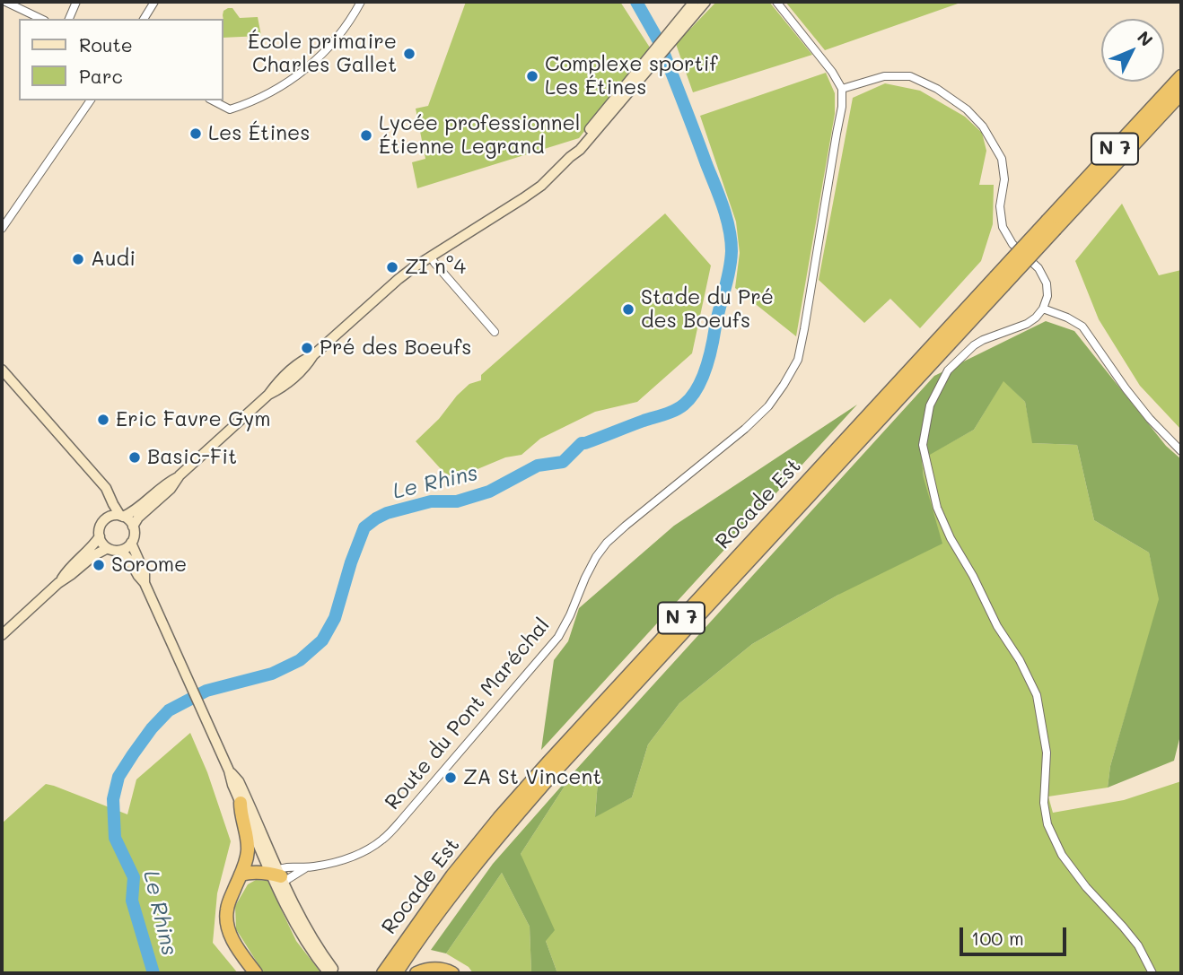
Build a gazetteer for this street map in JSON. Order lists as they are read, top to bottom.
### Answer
{
  "streets": {
    "highway": ["N 7", "Rocade Est"],
    "street": ["Route du Pont Maréchal"]
  },
  "water": ["Le Rhins"],
  "places": [
    "École primaire Charles Gallet",
    "Complexe sportif Les Étines",
    "Les Étines",
    "Lycée professionnel Étienne Legrand",
    "Audi",
    "ZI n°4",
    "Stade du Pré des Boeufs",
    "Pré des Boeufs",
    "Eric Favre Gym",
    "Basic-Fit",
    "Sorome",
    "ZA St Vincent"
  ],
  "legend": ["Route", "Parc"],
  "scale_bar": "100 m",
  "north": "top right"
}
